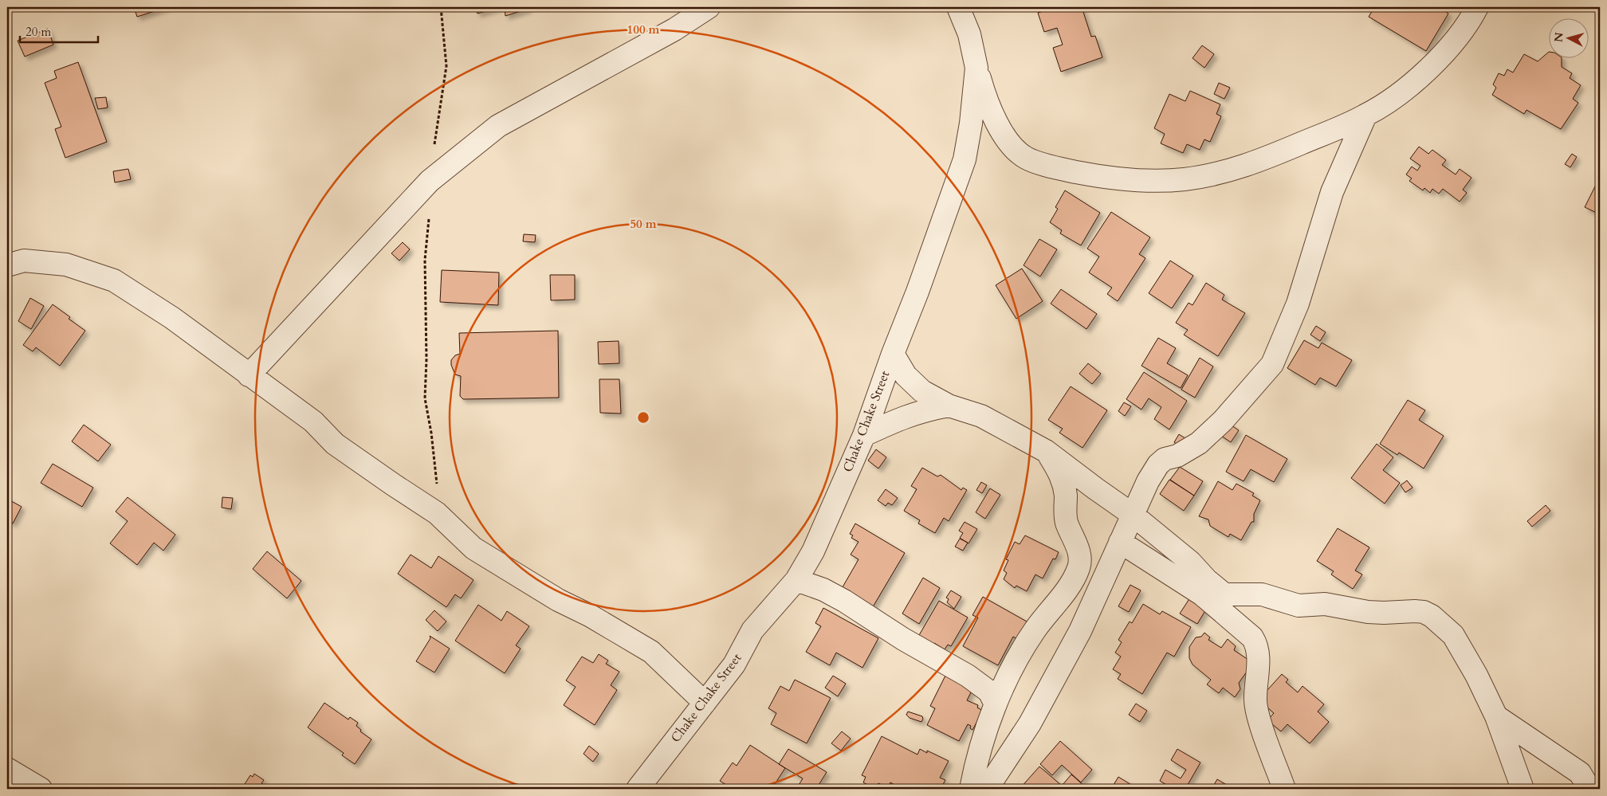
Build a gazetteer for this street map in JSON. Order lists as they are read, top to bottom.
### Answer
{
  "streets": {
    "street": ["Chake Chake Street"]
  },
  "scale_bar": "20 m",
  "north": "left",
  "rings": ["100 m", "50 m"]
}
